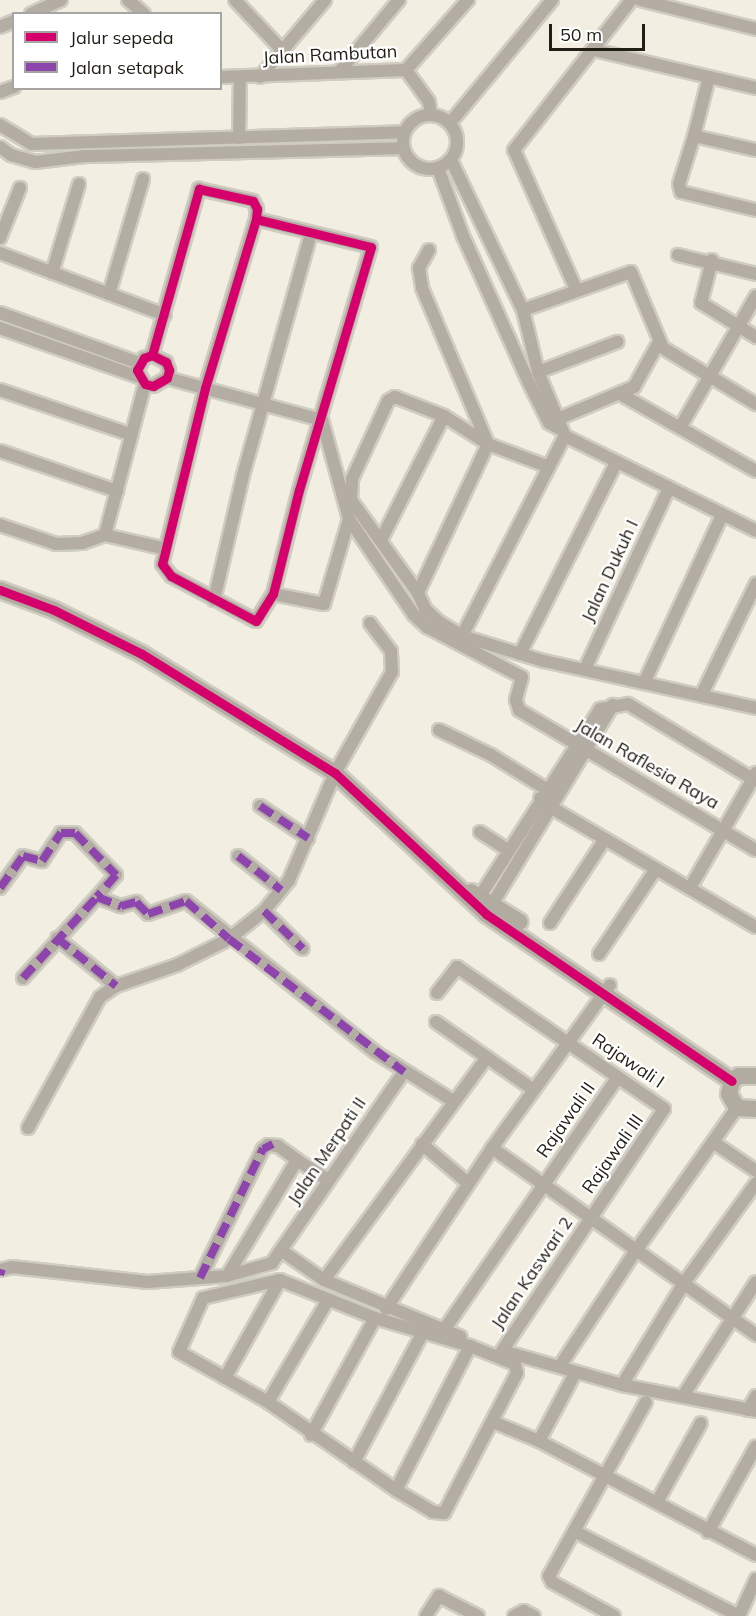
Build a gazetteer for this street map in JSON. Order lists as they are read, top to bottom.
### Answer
{
  "streets": {
    "street": [
      "Jalan Rambutan",
      "Jalan Dukuh I",
      "Jalan Raflesia Raya",
      "Rajawali I",
      "Rajawali II",
      "Jalan Merpati II",
      "Rajawali III",
      "Jalan Kaswari 2"
    ]
  },
  "crossings": [
    ["Rajawali I", "Rajawali II"],
    ["Rajawali I", "Rajawali III"],
    ["Rajawali III", "Jalan Kaswari 2"]
  ],
  "legend": ["Jalur sepeda", "Jalan setapak"],
  "scale_bar": "50 m"
}
